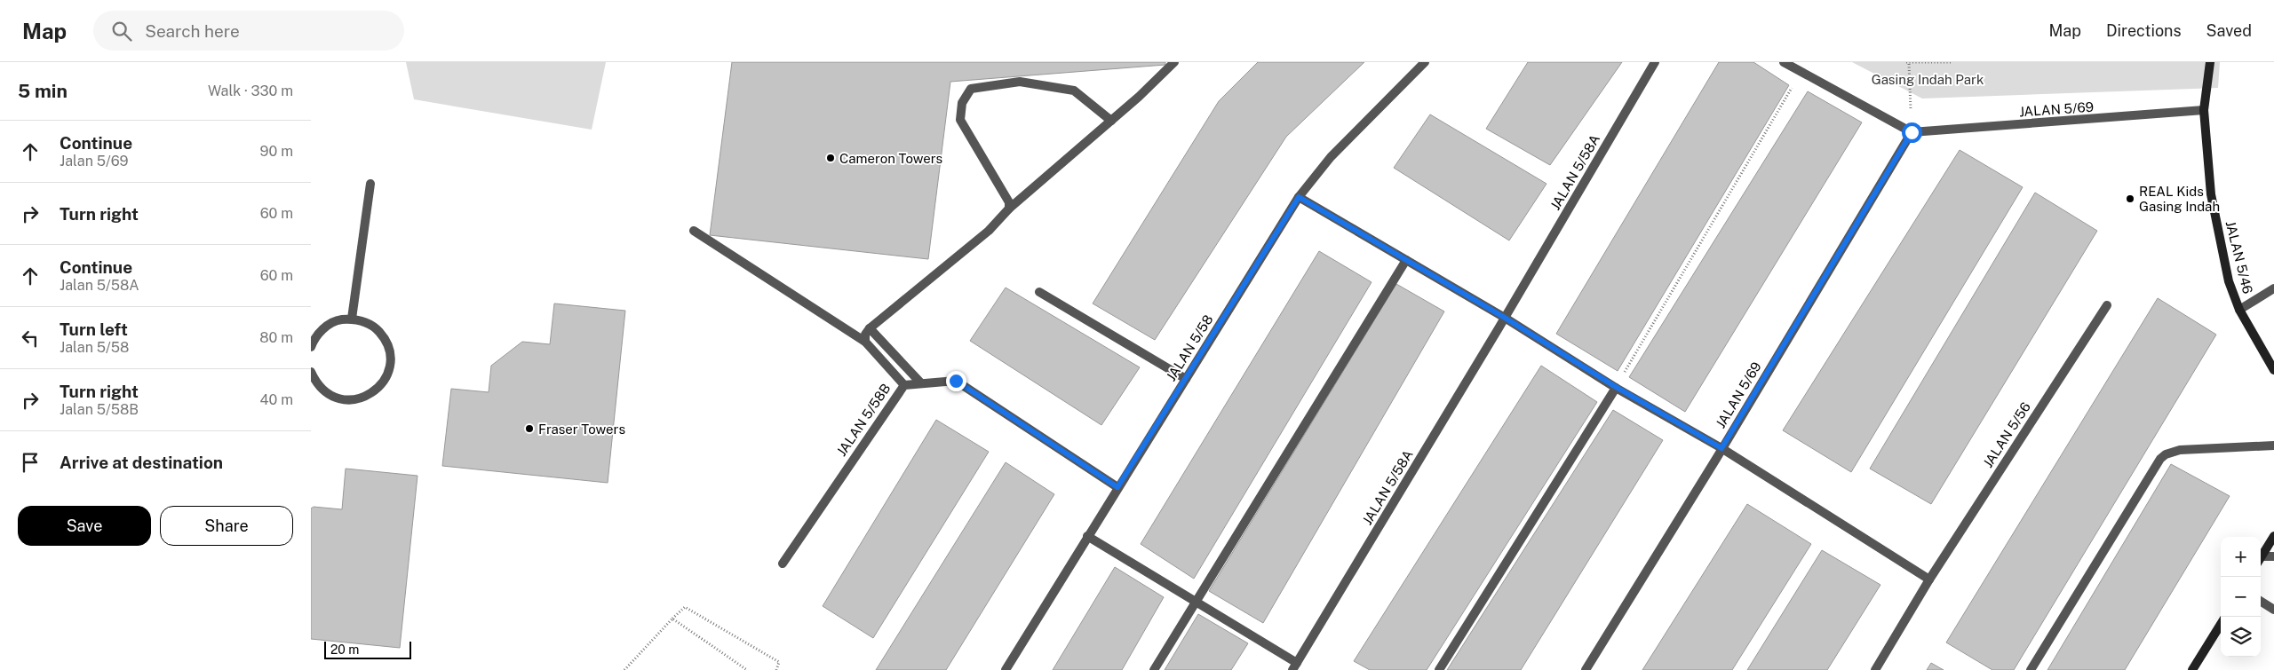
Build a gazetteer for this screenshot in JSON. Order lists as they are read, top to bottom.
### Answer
{
  "streets": {
    "street": [
      "JALAN 5/69",
      "JALAN 5/58A",
      "JALAN 5/46",
      "JALAN 5/58",
      "JALAN 5/58B",
      "JALAN 5/56"
    ]
  },
  "crossings": [
    ["JALAN 5/69", "JALAN 5/46"],
    ["JALAN 5/58", "JALAN 5/58B"]
  ],
  "parks": ["Gasing Indah Park"],
  "places": ["Cameron Towers", "REAL Kids Gasing Indah", "Fraser Towers"],
  "scale_bar": "20 m",
  "page": {
    "header": "Map",
    "search": "Search here",
    "nav": ["Map", "Directions", "Saved"],
    "heading": ["5 min", "Walk · 330 m"],
    "list": [
      ["Continue", "Jalan 5/69", "90 m"],
      ["Turn right", "60 m"],
      ["Continue", "Jalan 5/58A", "60 m"],
      ["Turn left", "Jalan 5/58", "80 m"],
      ["Turn right", "Jalan 5/58B", "40 m"],
      "Arrive at destination"
    ],
    "buttons": ["Save", "Share"],
    "map_buttons": ["+", "−"],
    "scale": "20 m"
  }
}
